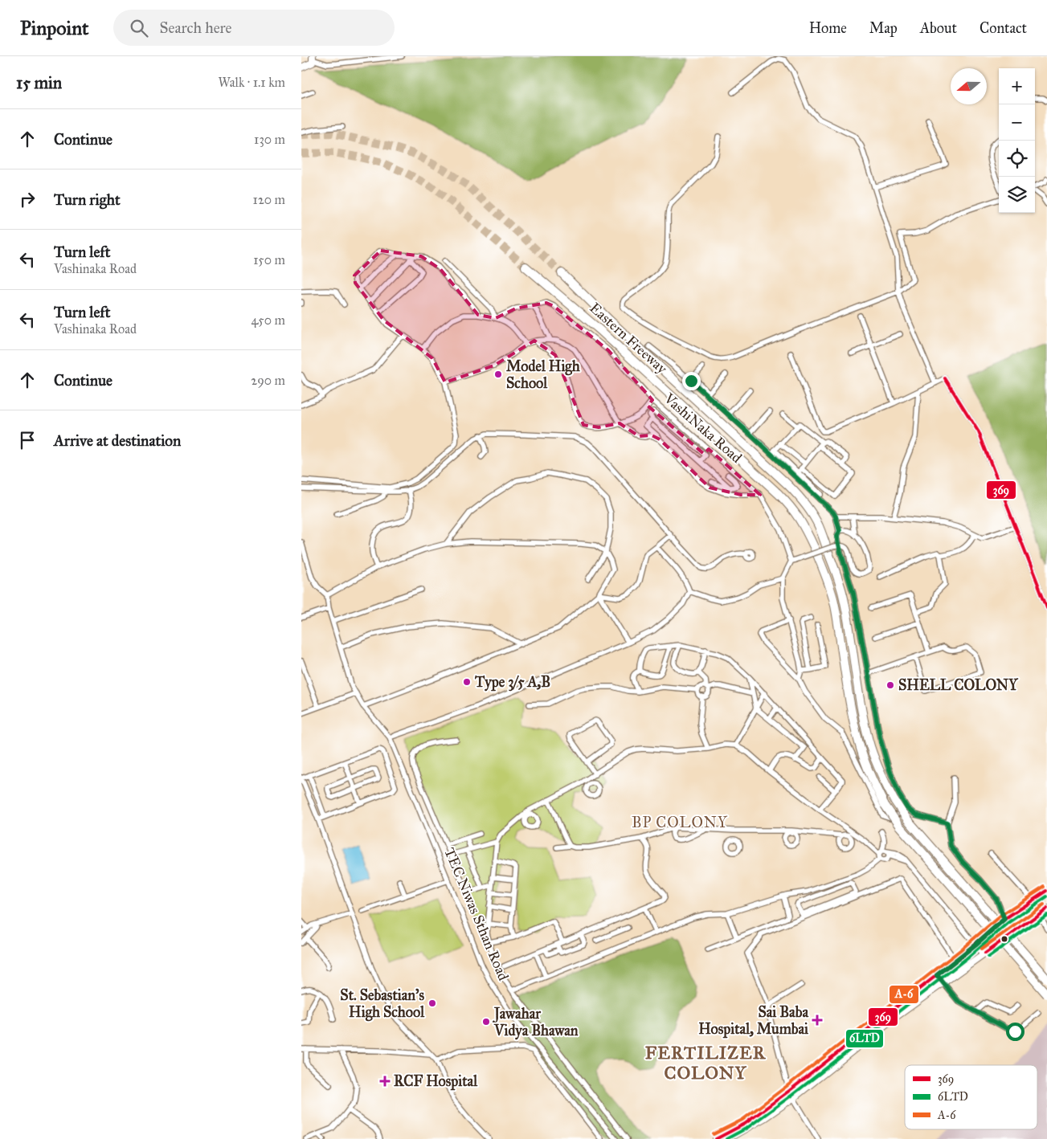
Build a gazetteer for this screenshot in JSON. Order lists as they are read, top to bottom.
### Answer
{
  "streets": {
    "highway": ["Eastern Freeway"],
    "street": ["VashiNaka Road", "TEC Niwas Sthan Road"]
  },
  "districts": ["BP COLONY", "FERTILIZER COLONY"],
  "places": {
    "other": [
      "Model High School",
      "Type 3/5 A,B",
      "SHELL COLONY",
      "St. Sebastian's High School",
      "Jawahar Vidya Bhawan"
    ],
    "health": ["Sai Baba Hospital, Mumbai", "RCF Hospital"]
  },
  "lines": ["transit line 369", "transit line A-6", "transit line 6LTD"],
  "legend": ["369", "6LTD", "A-6"],
  "north": "left",
  "page": {
    "header": "Pinpoint",
    "search": "Search here",
    "nav": [
      "Home",
      "Map",
      "About",
      "Contact"
    ],
    "heading": ["15 min", "Walk · 1.1 km"],
    "map_buttons": ["+", "−"],
    "list": [
      ["Continue", "130 m"],
      ["Turn right", "120 m"],
      ["Turn left", "Vashinaka Road", "150 m"],
      ["Turn left", "Vashinaka Road", "450 m"],
      ["Continue", "290 m"],
      "Arrive at destination"
    ]
  }
}
